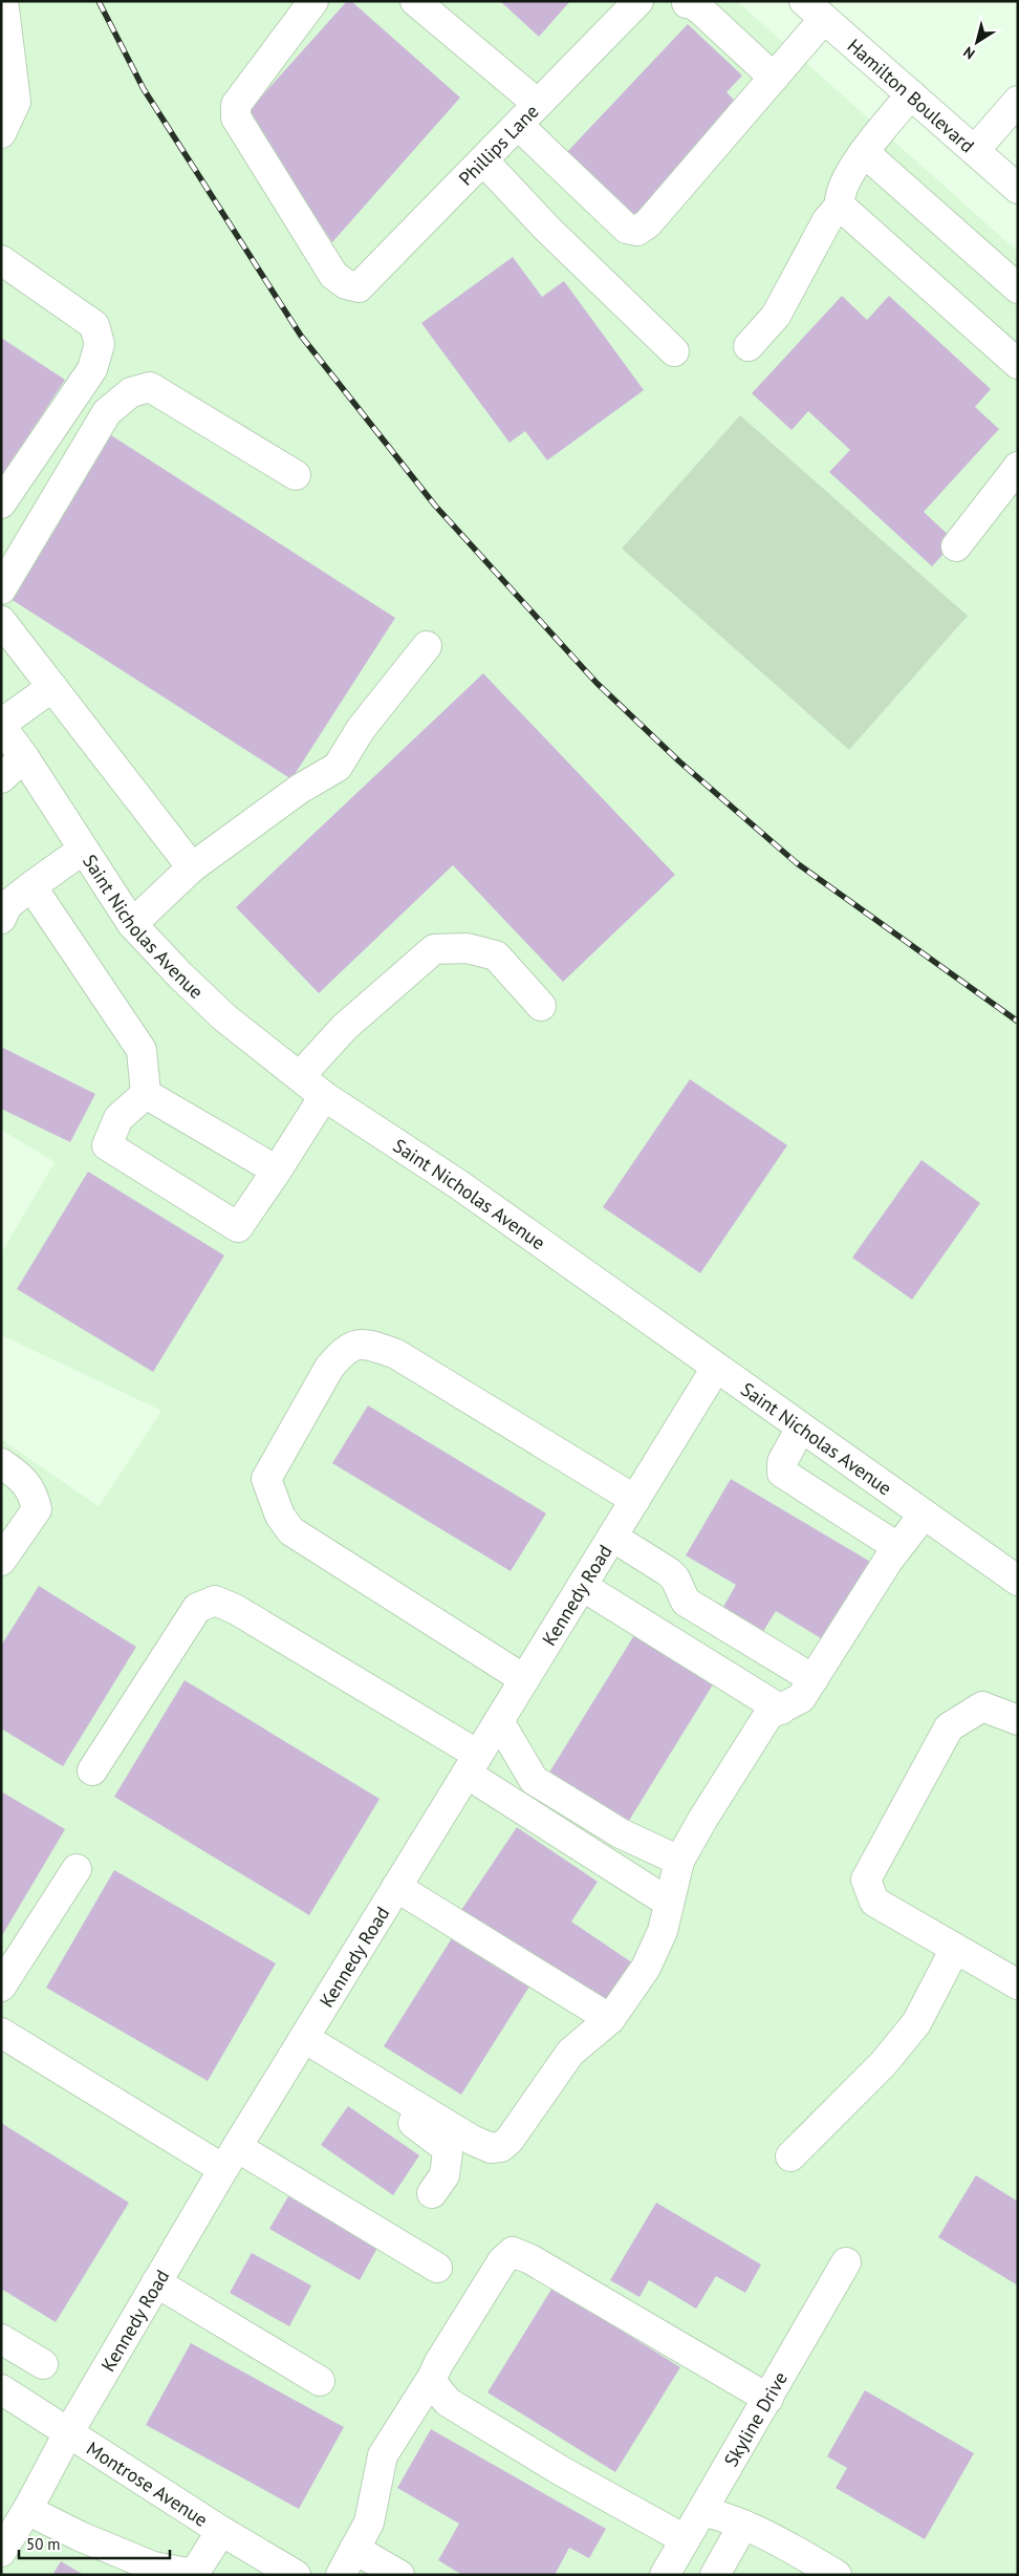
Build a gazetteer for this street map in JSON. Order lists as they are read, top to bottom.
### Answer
{
  "streets": {
    "street": [
      "Hamilton Boulevard",
      "Phillips Lane",
      "Saint Nicholas Avenue",
      "Kennedy Road",
      "Skyline Drive",
      "Montrose Avenue"
    ]
  },
  "crossings": [
    ["Saint Nicholas Avenue", "Kennedy Road"],
    ["Kennedy Road", "Montrose Avenue"]
  ],
  "scale_bar": "50 m",
  "north": "bottom left"
}
